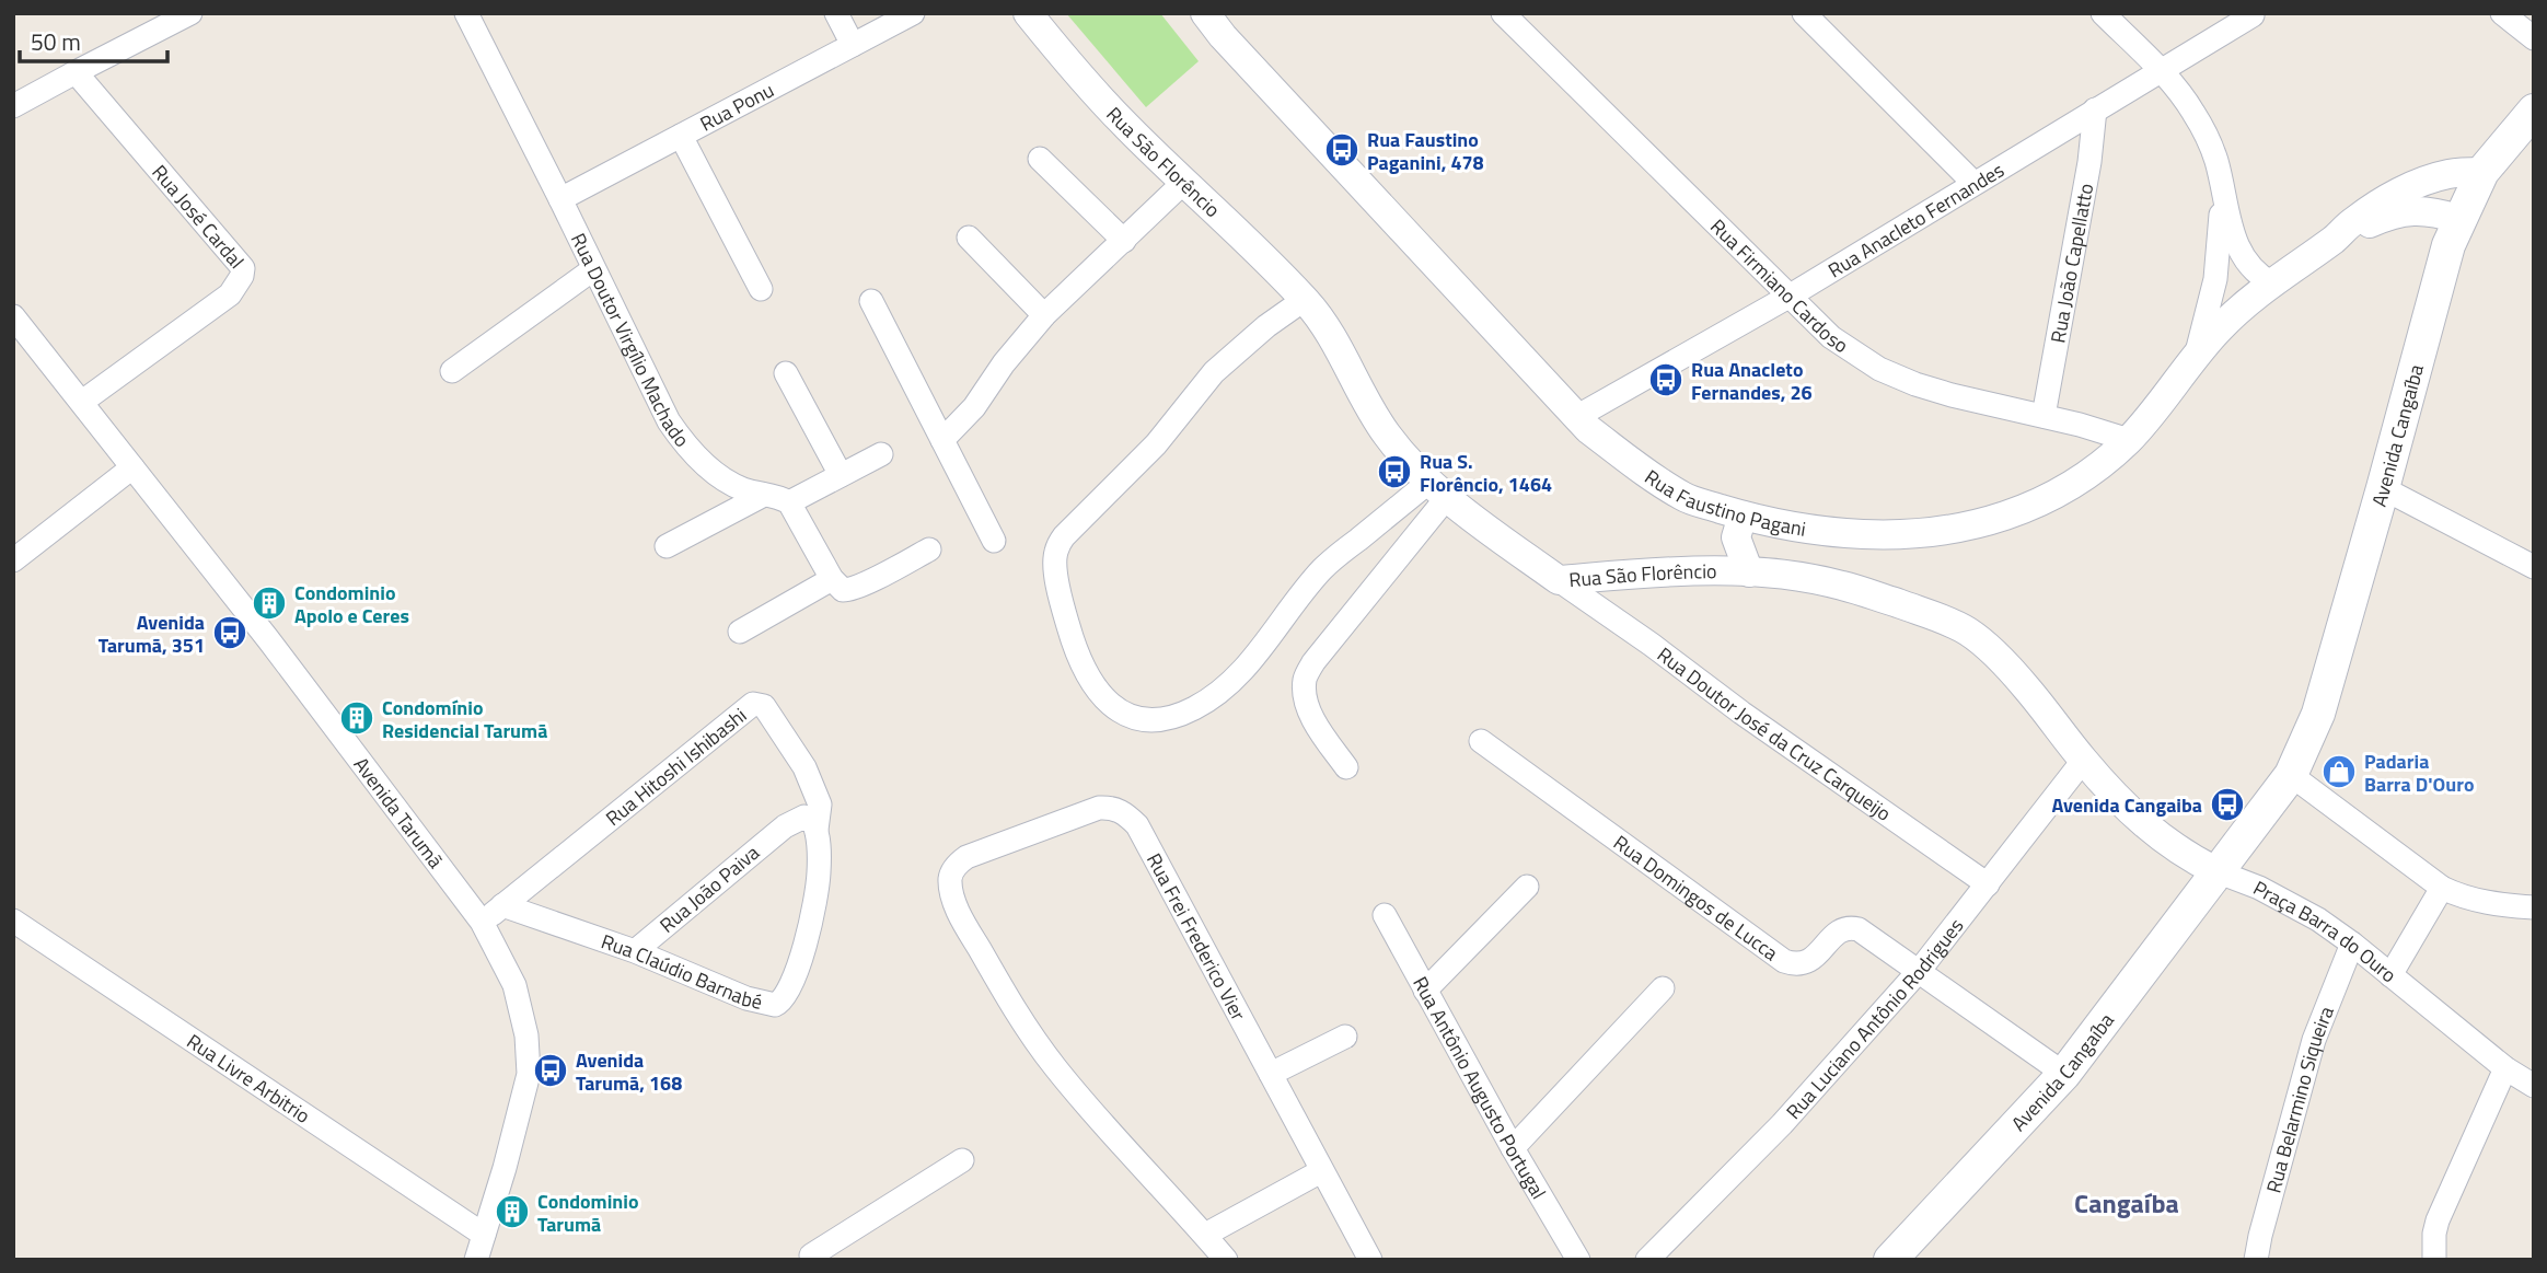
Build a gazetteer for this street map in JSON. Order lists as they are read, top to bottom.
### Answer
{
  "streets": {
    "main road": ["Avenida Cangaíba"],
    "street": [
      "Rua Ponu",
      "Rua São Florêncio",
      "Rua José Cardal",
      "Rua Anacleto Fernandes",
      "Rua João Capellatto",
      "Rua Firmiano Cardoso",
      "Rua Doutor Virgílio Machado",
      "Rua Faustino Pagani",
      "Rua Doutor José da Cruz Carqueijo",
      "Rua Hitoshi Ishibashi",
      "Avenida Tarumã",
      "Rua João Paiva",
      "Rua Domingos de Lucca",
      "Praça Barra do Ouro",
      "Rua Frei Frederico Vier",
      "Rua Claúdio Barnabé",
      "Rua Luciano Antônio Rodrigues",
      "Rua Livre Arbitrio",
      "Rua Antônio Augusto Portugal",
      "Rua Belarmino Siqueira"
    ]
  },
  "crossings": [
    ["Rua Ponu", "Rua Doutor Virgílio Machado"],
    ["Rua São Florêncio", "Avenida Cangaíba"],
    ["Rua São Florêncio", "Rua Doutor José da Cruz Carqueijo"],
    ["Rua São Florêncio", "Praça Barra do Ouro"],
    ["Rua São Florêncio", "Rua Luciano Antônio Rodrigues"],
    ["Rua José Cardal", "Avenida Tarumã"],
    ["Rua Anacleto Fernandes", "Rua João Capellatto"],
    ["Rua Anacleto Fernandes", "Rua Firmiano Cardoso"],
    ["Rua Anacleto Fernandes", "Rua Faustino Pagani"],
    ["Rua João Capellatto", "Rua Firmiano Cardoso"],
    ["Rua Firmiano Cardoso", "Rua Faustino Pagani"],
    ["Avenida Cangaíba", "Rua Faustino Pagani"],
    ["Avenida Cangaíba", "Rua Domingos de Lucca"],
    ["Avenida Cangaíba", "Praça Barra do Ouro"],
    ["Rua Doutor José da Cruz Carqueijo", "Rua Luciano Antônio Rodrigues"],
    ["Rua Hitoshi Ishibashi", "Avenida Tarumã"],
    ["Rua Hitoshi Ishibashi", "Rua João Paiva"],
    ["Rua Hitoshi Ishibashi", "Rua Claúdio Barnabé"],
    ["Avenida Tarumã", "Rua Livre Arbitrio"],
    ["Rua João Paiva", "Rua Claúdio Barnabé"],
    ["Rua Domingos de Lucca", "Rua Luciano Antônio Rodrigues"],
    ["Praça Barra do Ouro", "Rua Belarmino Siqueira"]
  ],
  "districts": ["Cangaíba"],
  "places": {
    "bus stop": [
      "Rua Faustino Paganini, 478",
      "Rua Anacleto Fernandes, 26",
      "Rua S. Florêncio, 1464",
      "Avenida Tarumã, 351",
      "Avenida Cangaiba",
      "Avenida Tarumã, 168"
    ],
    "building": ["Condominio Apolo e Ceres", "Condomínio Residencial Tarumã", "Condominio Tarumã"],
    "shop": ["Padaria Barra D'Ouro"]
  },
  "scale_bar": "50 m"
}
